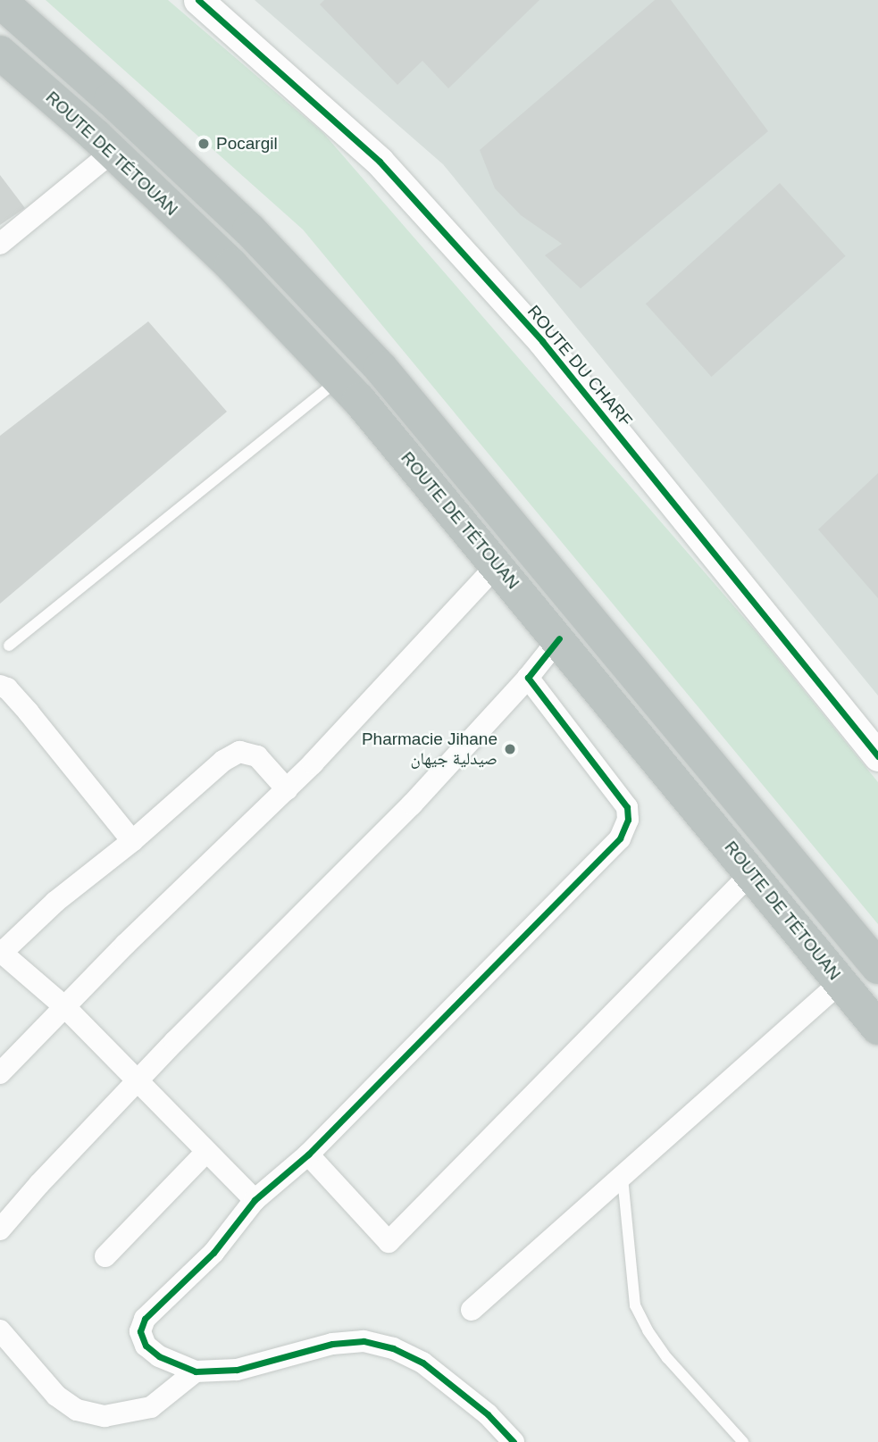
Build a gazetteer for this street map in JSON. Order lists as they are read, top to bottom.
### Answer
{
  "streets": {
    "highway": ["ROUTE DE TÉTOUAN"],
    "street": ["ROUTE DU CHARF"]
  },
  "places": ["Pocargil", "Pharmacie Jihane صيدلية جيهان"]
}
